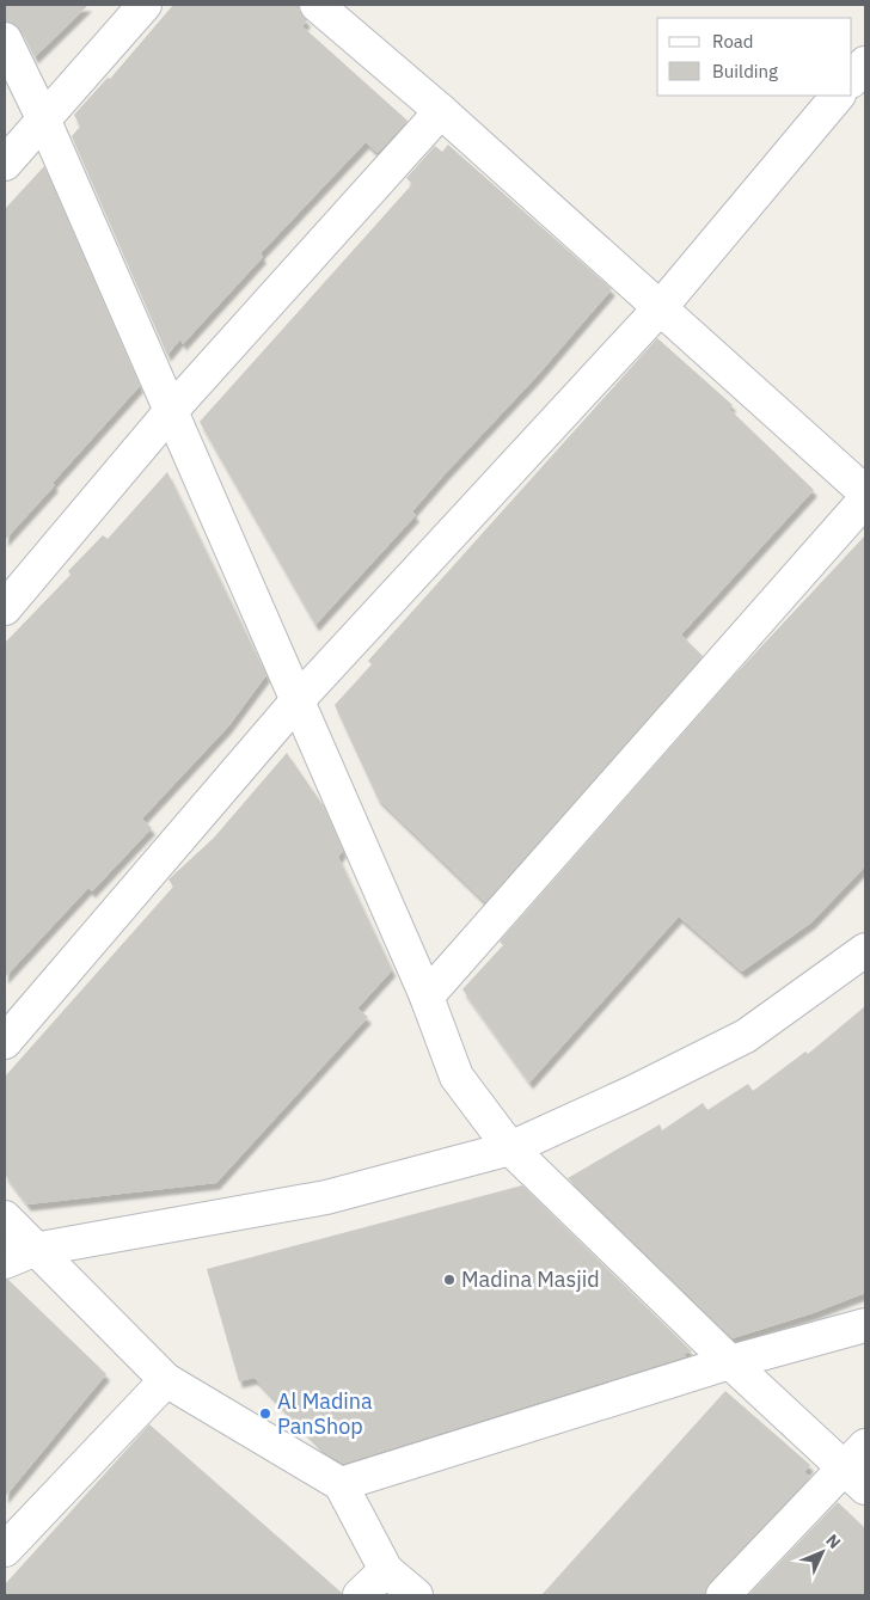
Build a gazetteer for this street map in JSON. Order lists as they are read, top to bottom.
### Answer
{
  "places": ["Madina Masjid", "Al Madina PanShop"],
  "legend": ["Road", "Building"],
  "north": "top right"
}
